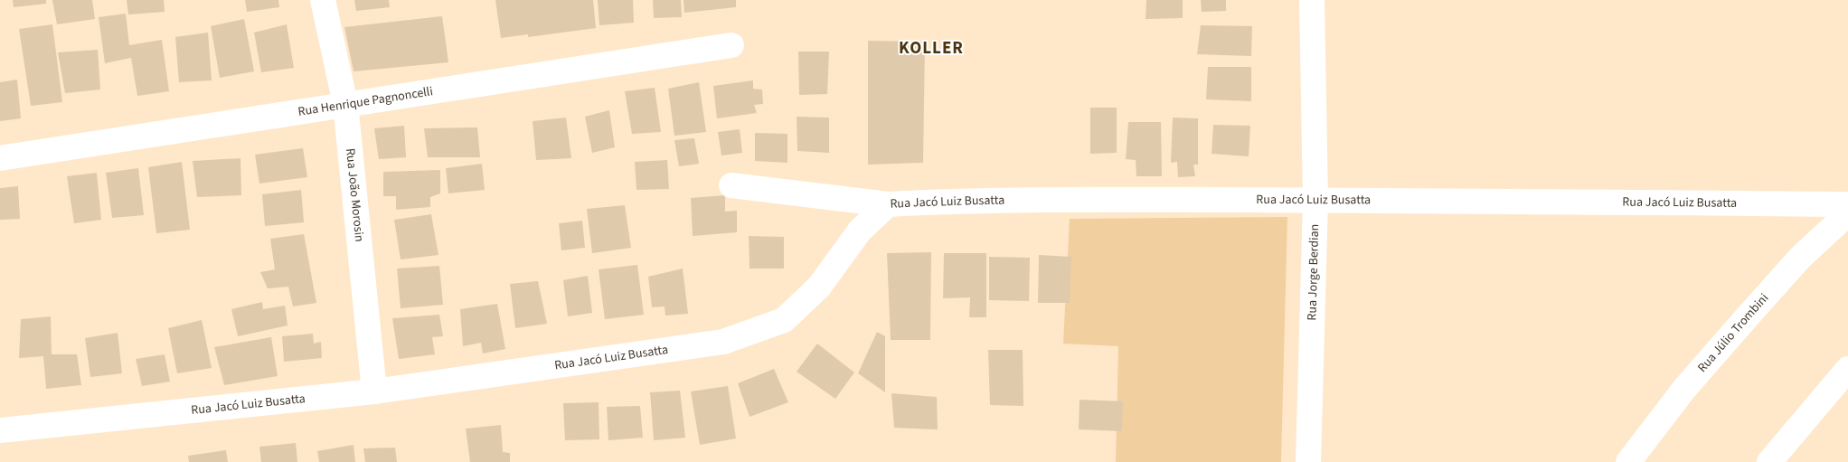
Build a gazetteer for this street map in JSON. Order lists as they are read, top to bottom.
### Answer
{
  "streets": {
    "street": [
      "Rua Henrique Pagnoncelli",
      "Rua João Morosin",
      "Rua Jacó Luiz Busatta",
      "Rua Jorge Berdian",
      "Rua Júlio Trombini"
    ]
  },
  "crossings": [
    ["Rua Henrique Pagnoncelli", "Rua João Morosin"],
    ["Rua João Morosin", "Rua Jacó Luiz Busatta"],
    ["Rua Jacó Luiz Busatta", "Rua Jorge Berdian"]
  ],
  "districts": ["KOLLER"]
}
